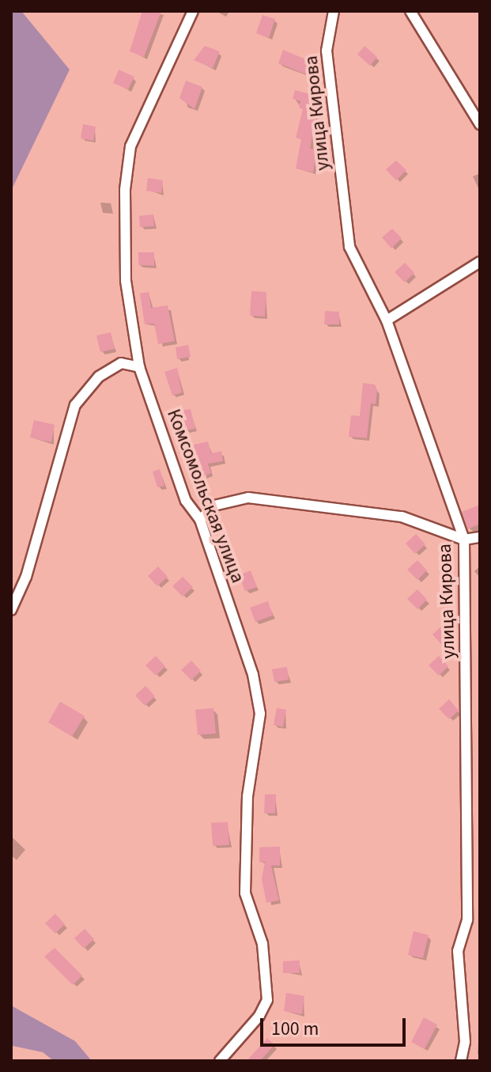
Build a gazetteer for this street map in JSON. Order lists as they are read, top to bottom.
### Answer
{
  "streets": {
    "street": ["улица Кирова", "Комсомольская улица"]
  },
  "scale_bar": "100 m"
}
